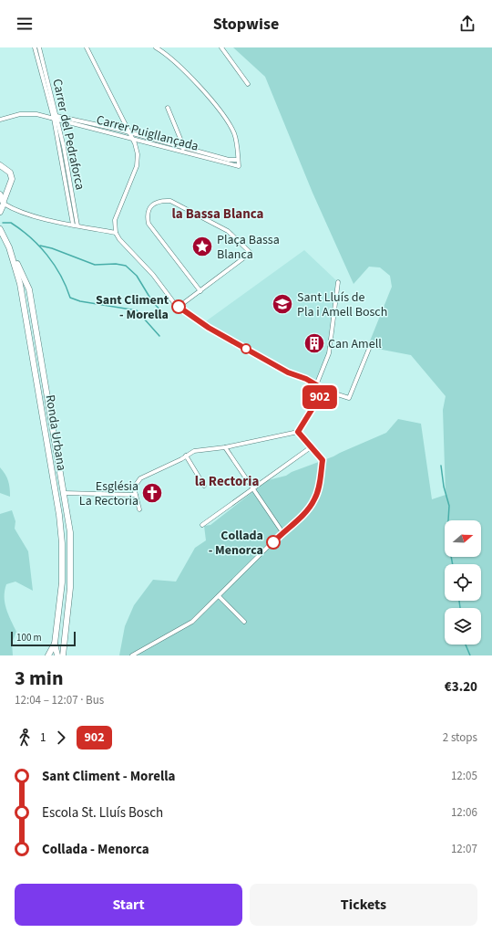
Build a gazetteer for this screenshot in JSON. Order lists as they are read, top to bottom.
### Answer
{
  "streets": {
    "street": ["Carrer Puigllançada", "Carrer del Pedraforca", "Ronda Urbana"]
  },
  "crossings": [
    ["Carrer Puigllançada", "Carrer del Pedraforca"]
  ],
  "districts": ["la Bassa Blanca", "la Rectoria"],
  "places": {
    "place": ["Plaça Bassa Blanca"],
    "school or university": ["Sant Lluís de Pla i Amell Bosch"],
    "other": ["Sant Climent - Morella", "Collada - Menorca"],
    "building": ["Can Amell"],
    "church": ["Església La Rectoria"]
  },
  "lines": ["bus line 902"],
  "scale_bar": "100 m",
  "north": "right",
  "page": {
    "header": "Stopwise",
    "on_map": "902",
    "scale": "100 m",
    "heading": ["3 min", "12:04 – 12:07 · Bus", "€3.20"],
    "legs": ["1", "902", "2 stops"],
    "list": [
      {
        "name": "Sant Climent - Morella",
        "value": "12:05"
      },
      {
        "name": "Escola St. Lluís Bosch",
        "value": "12:06"
      },
      {
        "name": "Collada - Menorca",
        "value": "12:07"
      }
    ],
    "buttons": ["Start", "Tickets"]
  }
}
